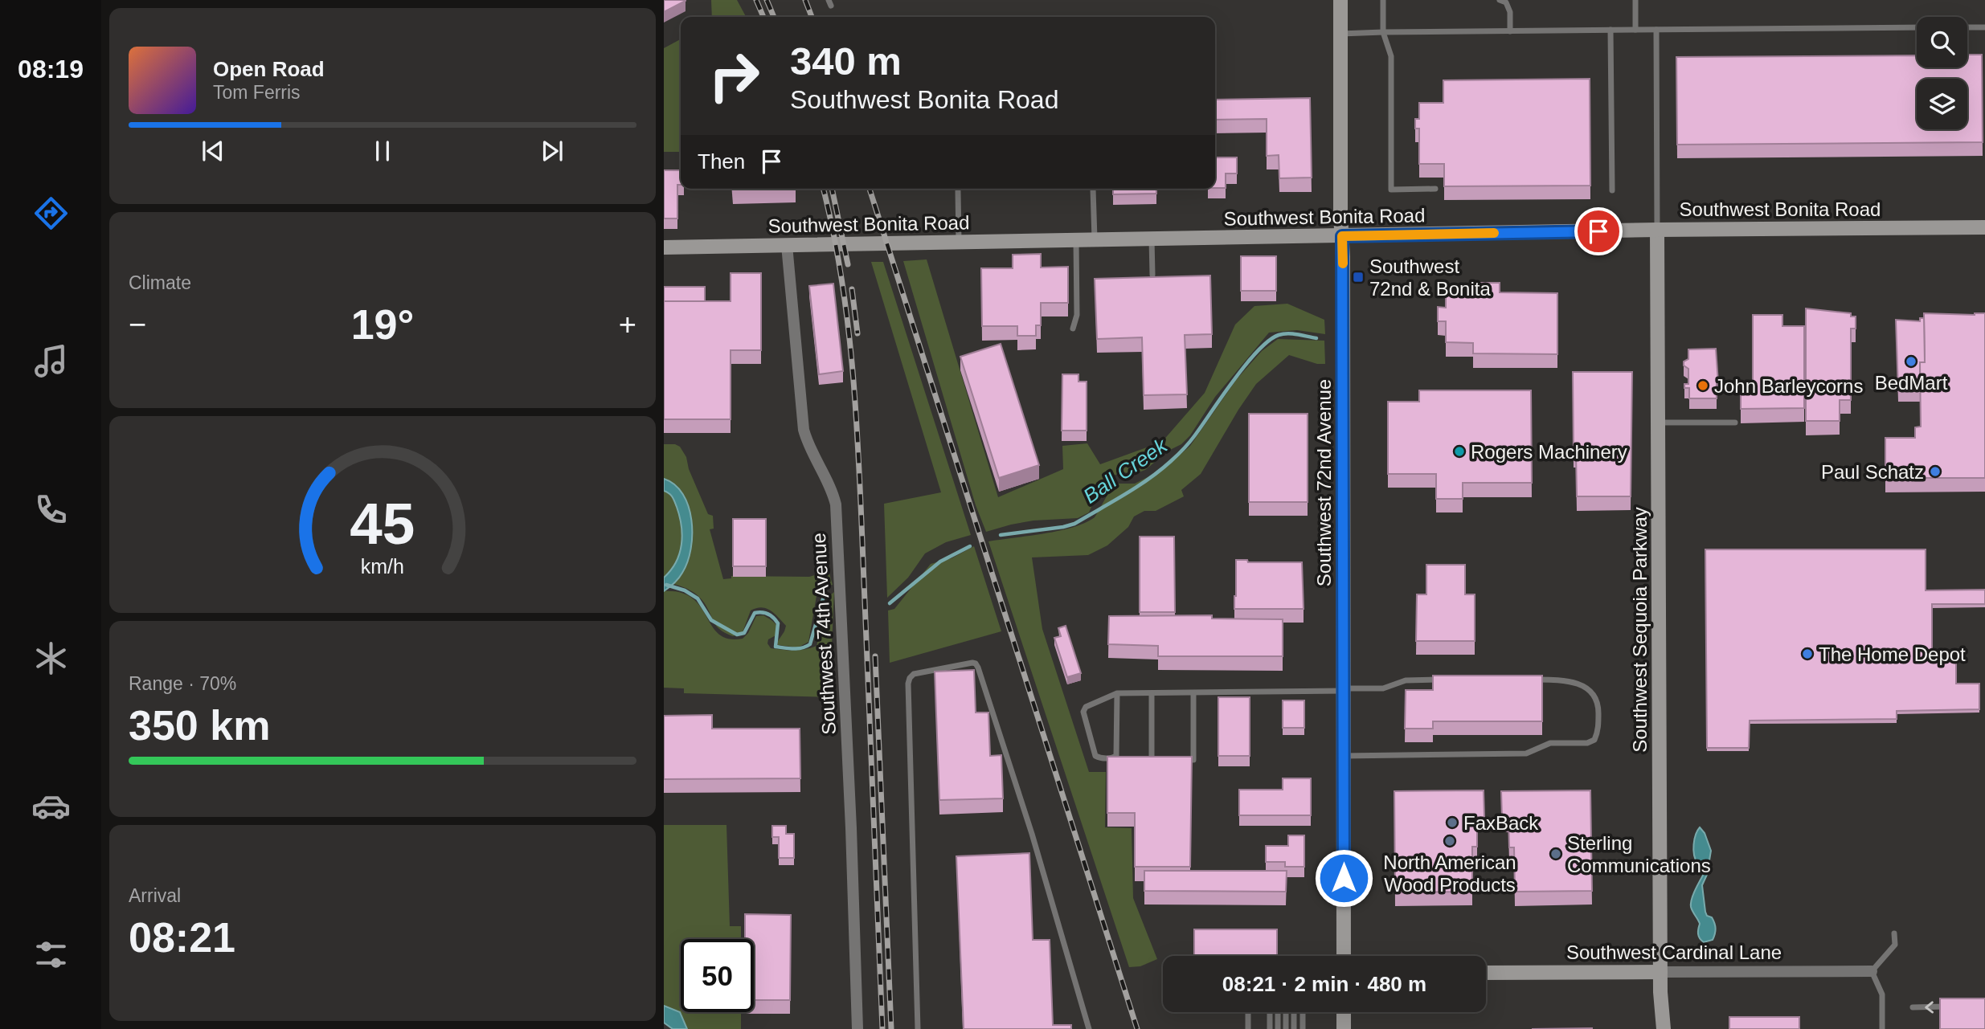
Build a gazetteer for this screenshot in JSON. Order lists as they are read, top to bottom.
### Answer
{
  "streets": {
    "main road": [
      "Southwest Bonita Road",
      "Southwest 72nd Avenue",
      "Southwest Sequoia Parkway",
      "Southwest Cardinal Lane"
    ],
    "street": ["Southwest 74th Avenue"]
  },
  "crossings": [
    ["Southwest Bonita Road", "Southwest 72nd Avenue"],
    ["Southwest Bonita Road", "Southwest Sequoia Parkway"],
    ["Southwest Bonita Road", "Southwest 74th Avenue"],
    ["Southwest Sequoia Parkway", "Southwest Cardinal Lane"]
  ],
  "water": ["Ball Creek"],
  "places": {
    "transit": ["Southwest 72nd & Bonita"],
    "other": [
      "BedMart",
      "John Barleycorns",
      "Rogers Machinery",
      "Paul Schatz",
      "The Home Depot",
      "FaxBack",
      "North American Wood Products",
      "Sterling Communications"
    ]
  },
  "page": {
    "tabs": "08:19",
    "turn": ["340 m", "Southwest Bonita Road"],
    "song": ["Open Road", "Tom Ferris"],
    "then": "Then",
    "tile": [
      "Climate",
      ["Range · 70%", "350 km"],
      ["Arrival", "08:21"]
    ],
    "heat": ["−", "19°", "+"],
    "limit": "50",
    "trip": "08:21 · 2 min · 480 m",
    "gauge": ["45", "km/h"]
  }
}
